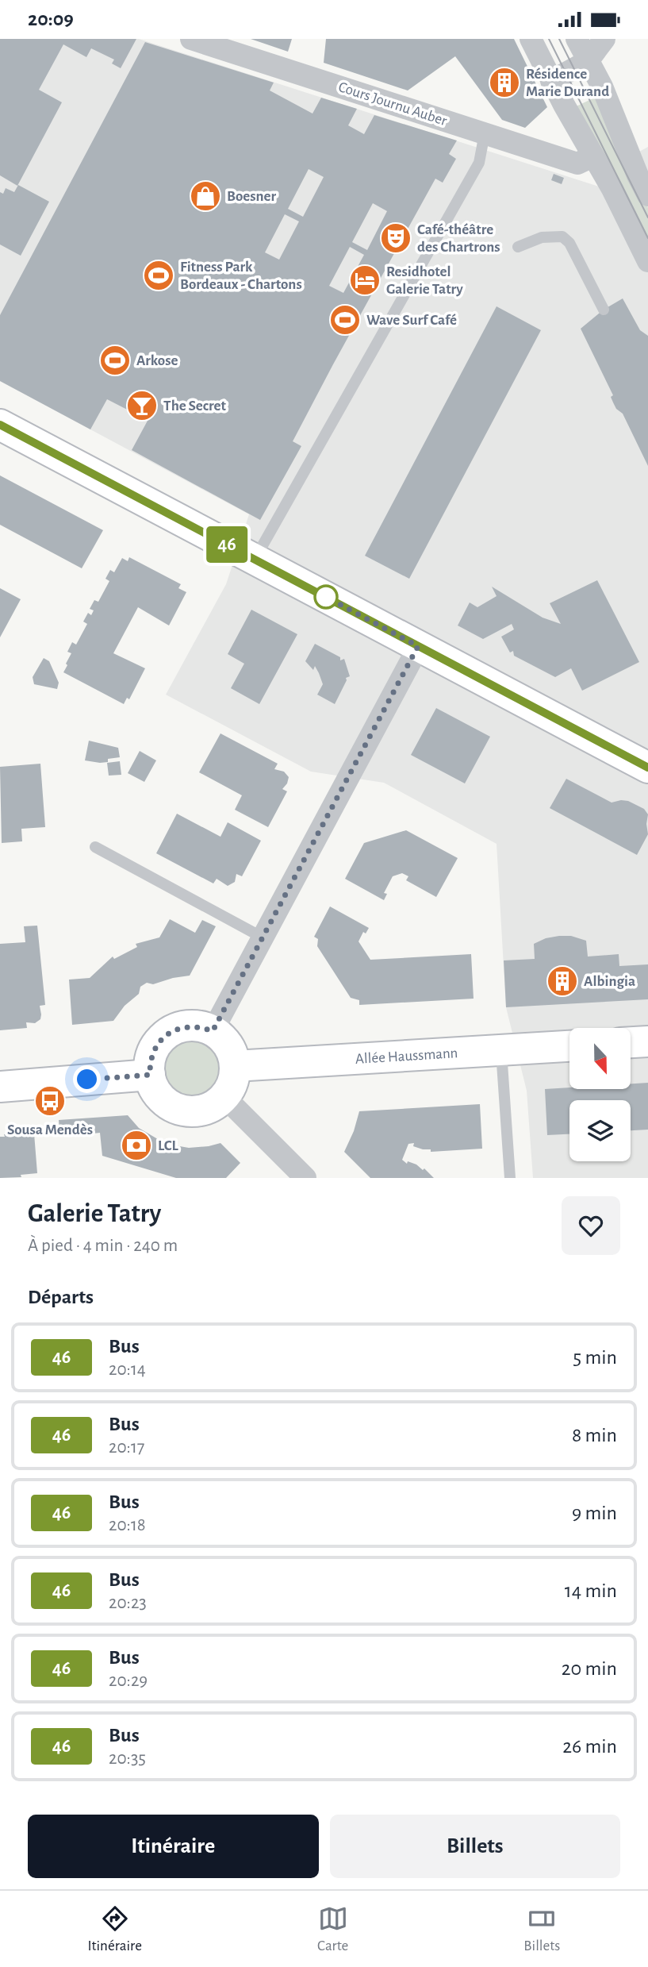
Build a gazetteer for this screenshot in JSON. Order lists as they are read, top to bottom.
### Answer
{
  "streets": {
    "street": ["Cours Journu Auber", "Allée Haussmann"]
  },
  "places": {
    "building": ["Résidence Marie Durand", "Albingia"],
    "shop": ["Boesner"],
    "theatre": ["Café-théâtre des Chartrons"],
    "sports": ["Fitness Park Bordeaux - Chartons", "Wave Surf Café", "Arkose"],
    "hotel": ["Residhotel Galerie Tatry"],
    "bar": ["The Secret"],
    "bus stop": ["Sousa Mendès"],
    "bank": ["LCL"]
  },
  "lines": ["bus line 46"],
  "north": "bottom",
  "page": {
    "status": "20:09",
    "on_map": "46",
    "heading": [
      ["Galerie Tatry", "À pied · 4 min · 240 m"],
      "Départs"
    ],
    "list": [
      {
        "mark": "46",
        "name": "Bus",
        "note": "20:14",
        "value": "5 min"
      },
      {
        "mark": "46",
        "name": "Bus",
        "note": "20:17",
        "value": "8 min"
      },
      {
        "mark": "46",
        "name": "Bus",
        "note": "20:18",
        "value": "9 min"
      },
      {
        "mark": "46",
        "name": "Bus",
        "note": "20:23",
        "value": "14 min"
      },
      {
        "mark": "46",
        "name": "Bus",
        "note": "20:29",
        "value": "20 min"
      },
      {
        "mark": "46",
        "name": "Bus",
        "note": "20:35",
        "value": "26 min"
      }
    ],
    "buttons": ["Itinéraire", "Billets"],
    "tabs": ["Itinéraire", "Carte", "Billets"]
  }
}
